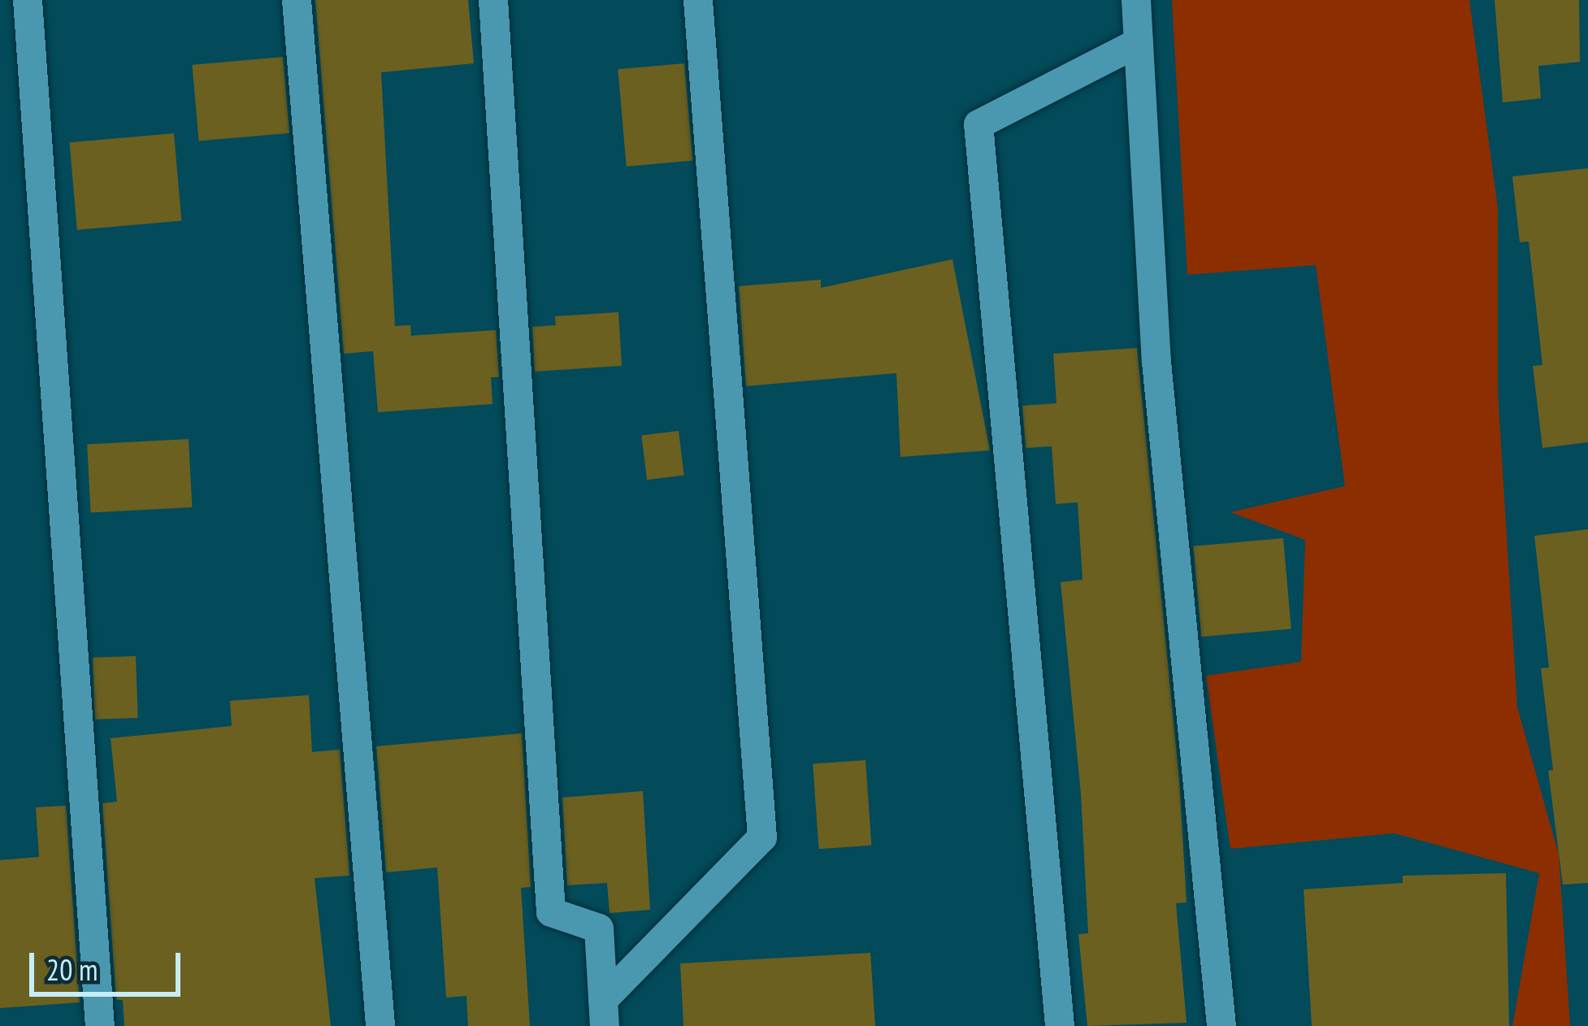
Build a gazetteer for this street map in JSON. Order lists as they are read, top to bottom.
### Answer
{
  "scale_bar": "20 m"
}
